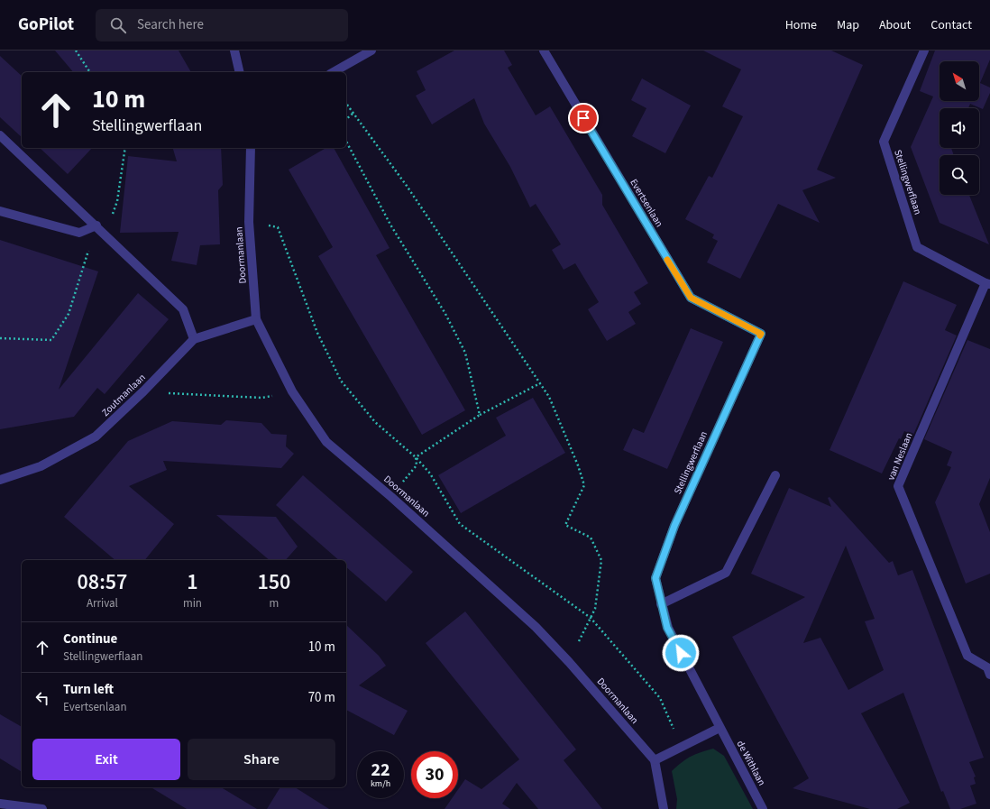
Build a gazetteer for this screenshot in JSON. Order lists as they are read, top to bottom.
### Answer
{
  "streets": {
    "street": [
      "Stellingwerflaan",
      "Evertsenlaan",
      "Doormanlaan",
      "Zoutmanlaan",
      "van Neslaan",
      "de Withlaan"
    ]
  },
  "crossings": [
    ["Stellingwerflaan", "Evertsenlaan"],
    ["Stellingwerflaan", "van Neslaan"],
    ["Stellingwerflaan", "de Withlaan"],
    ["Doormanlaan", "Zoutmanlaan"]
  ],
  "north": "top left",
  "page": {
    "header": "GoPilot",
    "search": "Search here",
    "nav": [
      "Home",
      "Map",
      "About",
      "Contact"
    ],
    "turn": ["10 m", "Stellingwerflaan"],
    "eta": [
      "08:57",
      "Arrival",
      "1",
      "min",
      "150",
      "m"
    ],
    "list": [
      {
        "name": "Continue",
        "note": "Stellingwerflaan",
        "value": "10 m"
      },
      {
        "name": "Turn left",
        "note": "Evertsenlaan",
        "value": "70 m"
      }
    ],
    "buttons": ["Exit", "Share"],
    "speed": "22 km/h",
    "limit": "30"
  }
}
